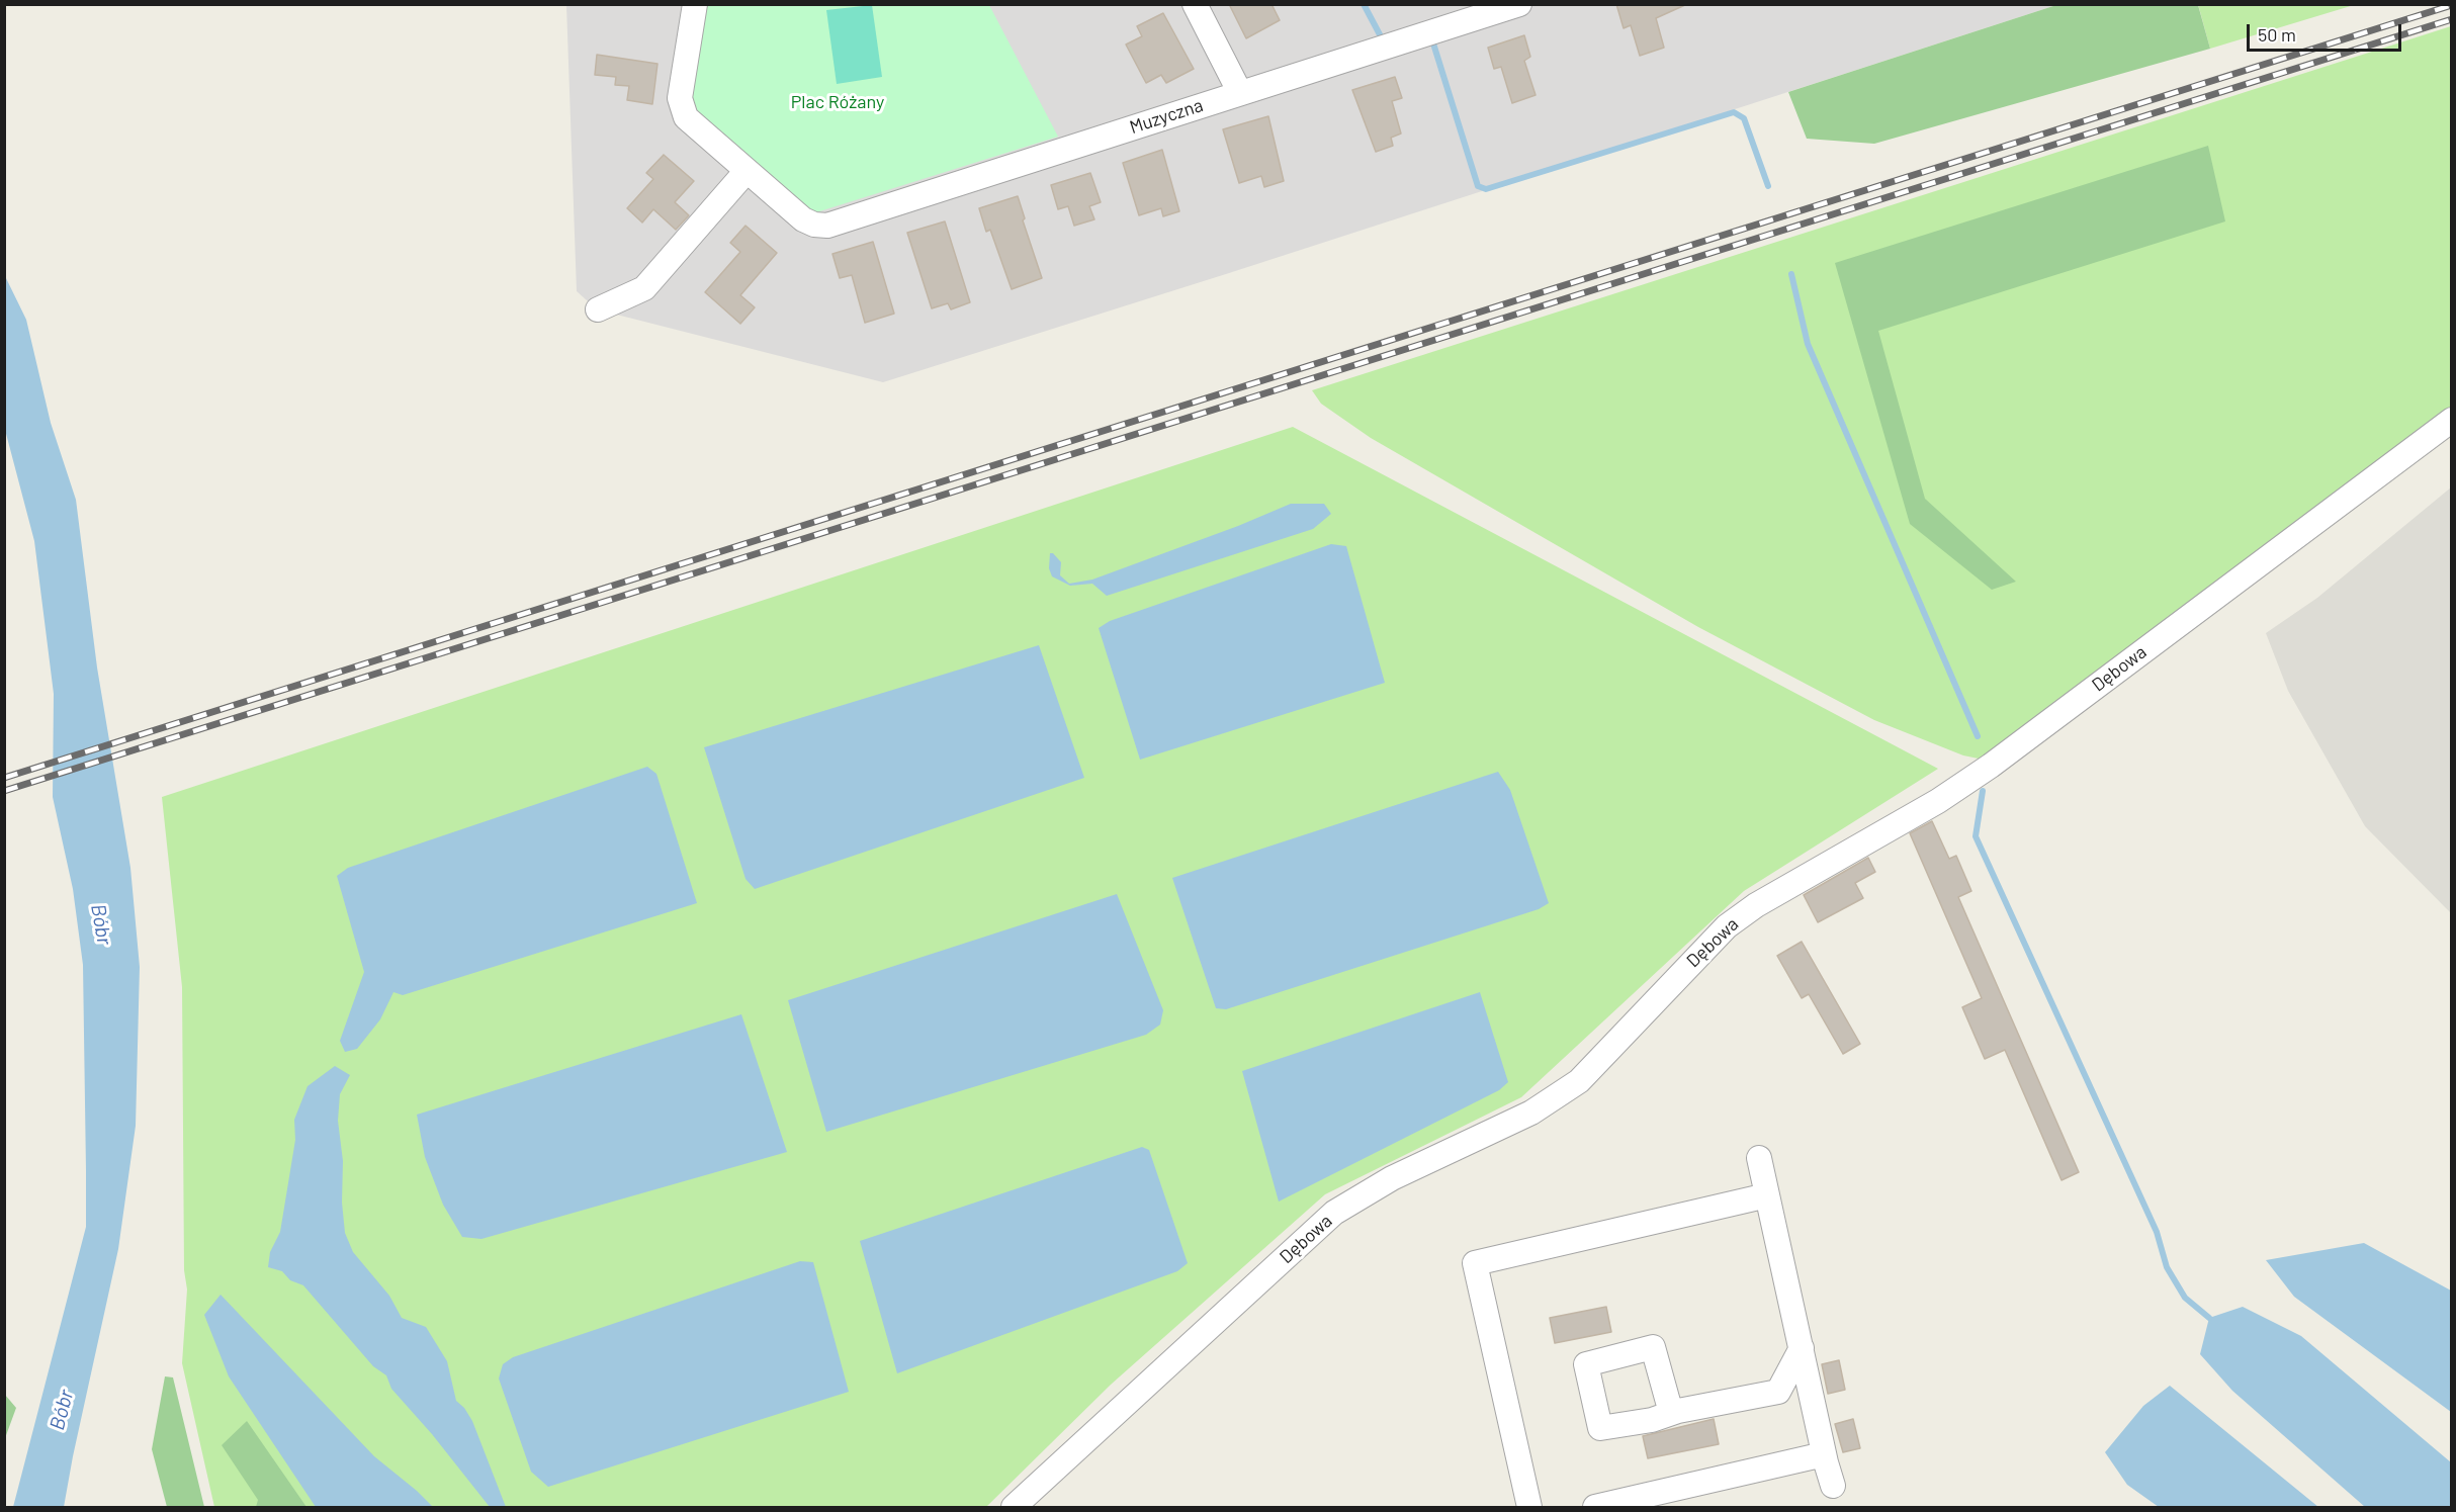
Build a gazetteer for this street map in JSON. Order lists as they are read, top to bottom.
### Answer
{
  "streets": {
    "street": ["Muzyczna", "Dębowa"]
  },
  "water": ["Bóbr"],
  "parks": ["Plac Różany"],
  "scale_bar": "50 m"
}
